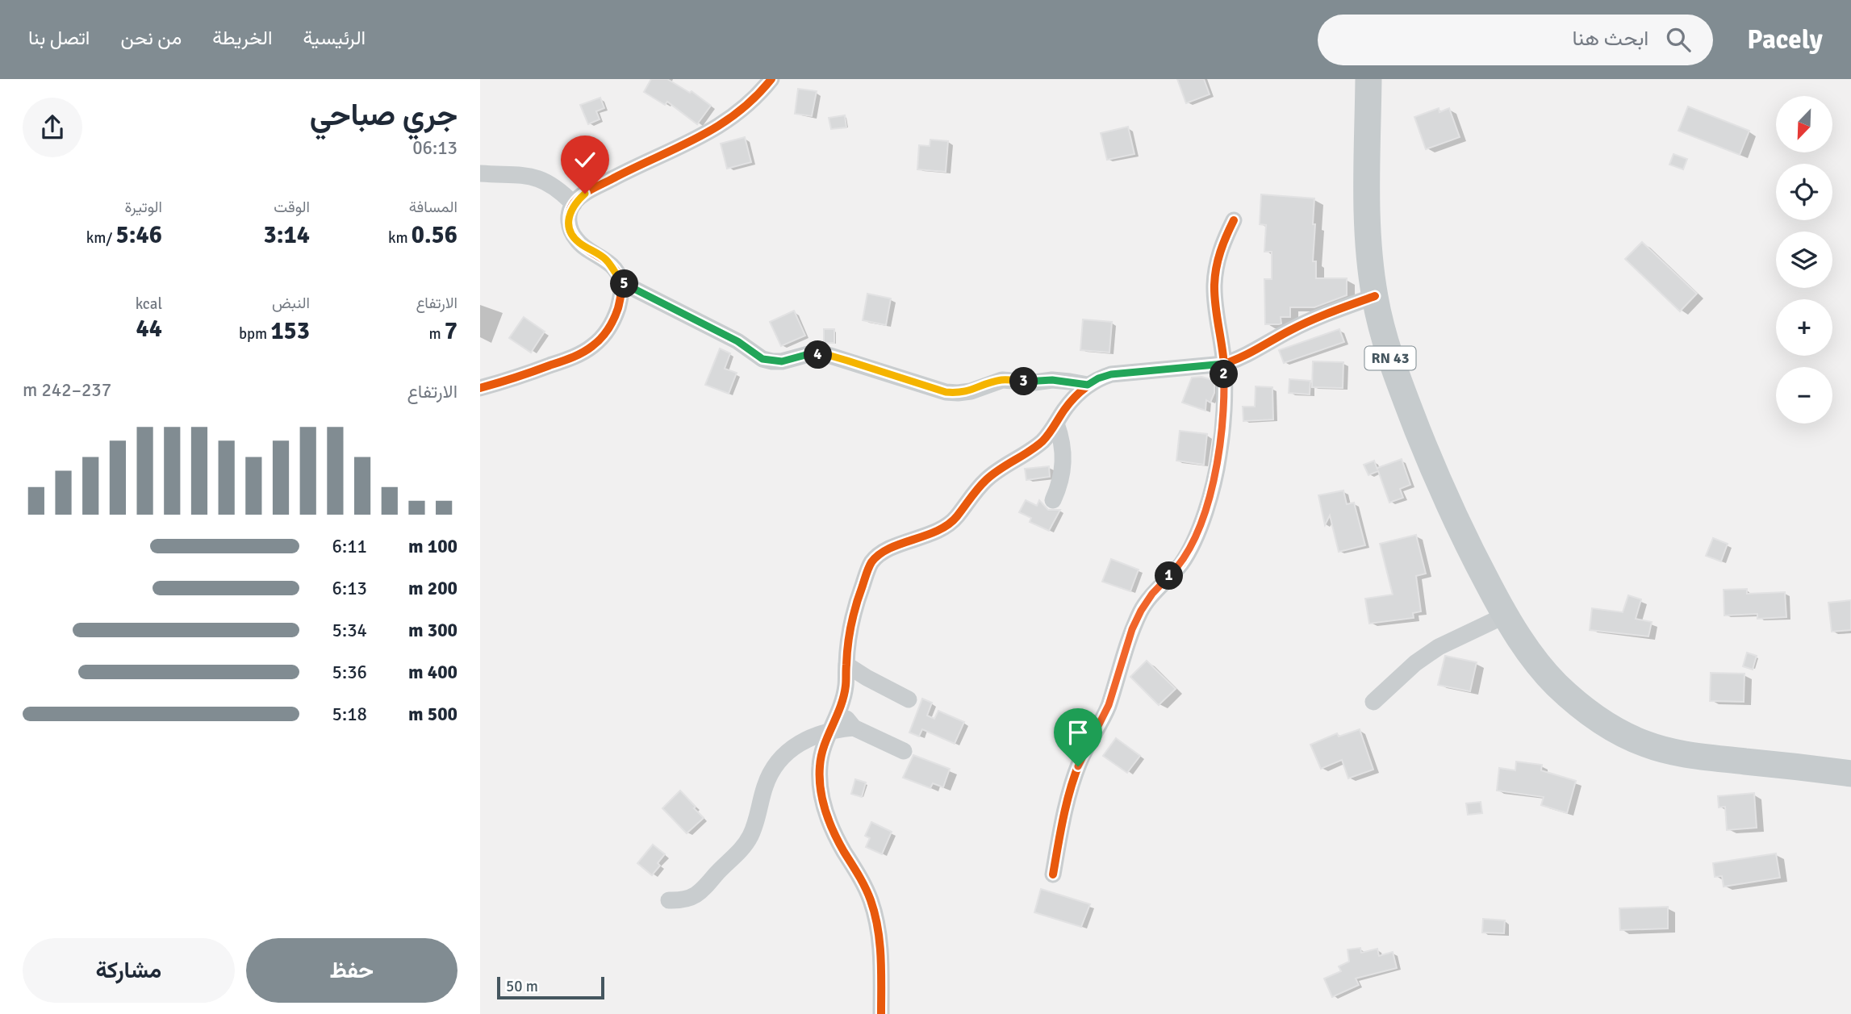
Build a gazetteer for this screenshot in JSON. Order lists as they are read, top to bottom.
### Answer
{
  "streets": {
    "main road": ["RN 43"]
  },
  "scale_bar": "50 m",
  "north": "bottom left",
  "page": {
    "header": "Pacely",
    "search": "ابحث هنا",
    "nav": [
      "الرئيسية",
      "الخريطة",
      "من نحن",
      "اتصل بنا"
    ],
    "heading": ["جري صباحي", "06:13"],
    "map_buttons": ["+", "−"],
    "stats": [
      ["المسافة", "0.56 km"],
      ["الوقت", "3:14"],
      ["الوتيرة", "5:46 /km"],
      ["الارتفاع", "7 m"],
      ["النبض", "153 bpm"],
      ["kcal", "44"]
    ],
    "pins": [
      "5",
      "4",
      "2",
      "3",
      "1"
    ],
    "chart": ["الارتفاع", "237–242 m"],
    "list": [
      {
        "name": "100 m",
        "note": "6:11"
      },
      {
        "name": "200 m",
        "note": "6:13"
      },
      {
        "name": "300 m",
        "note": "5:34"
      },
      {
        "name": "400 m",
        "note": "5:36"
      },
      {
        "name": "500 m",
        "note": "5:18"
      }
    ],
    "buttons": ["حفظ", "مشاركة"],
    "scale": "50 m"
  }
}
